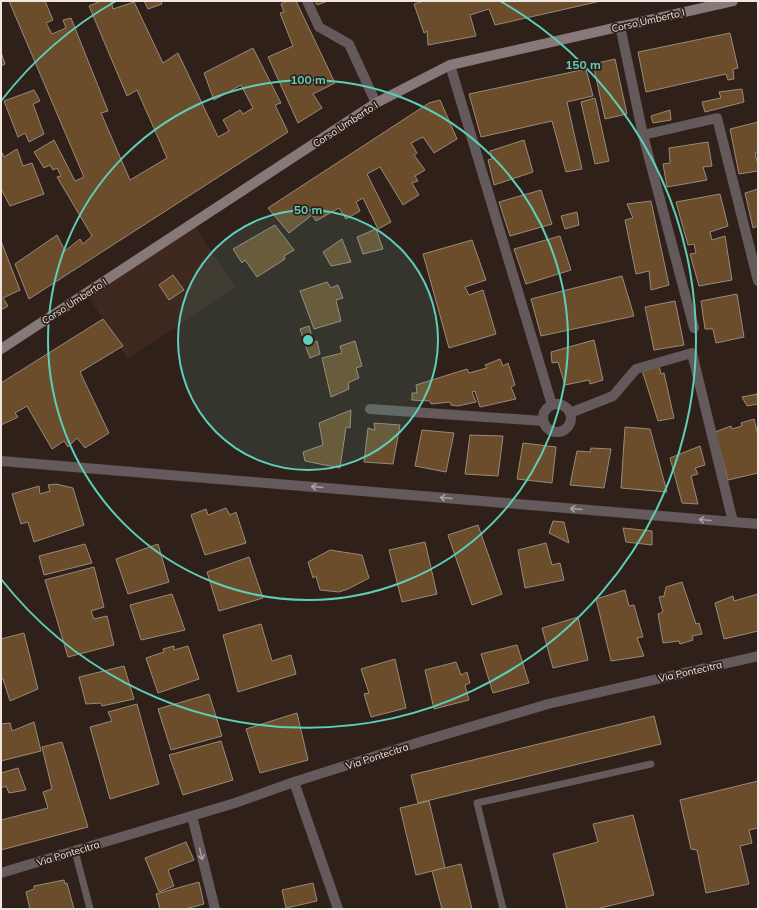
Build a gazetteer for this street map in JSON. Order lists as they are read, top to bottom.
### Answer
{
  "streets": {
    "street": ["Corso Umberto I", "Via Pontecitra"]
  },
  "rings": ["150 m", "100 m", "50 m"]
}
